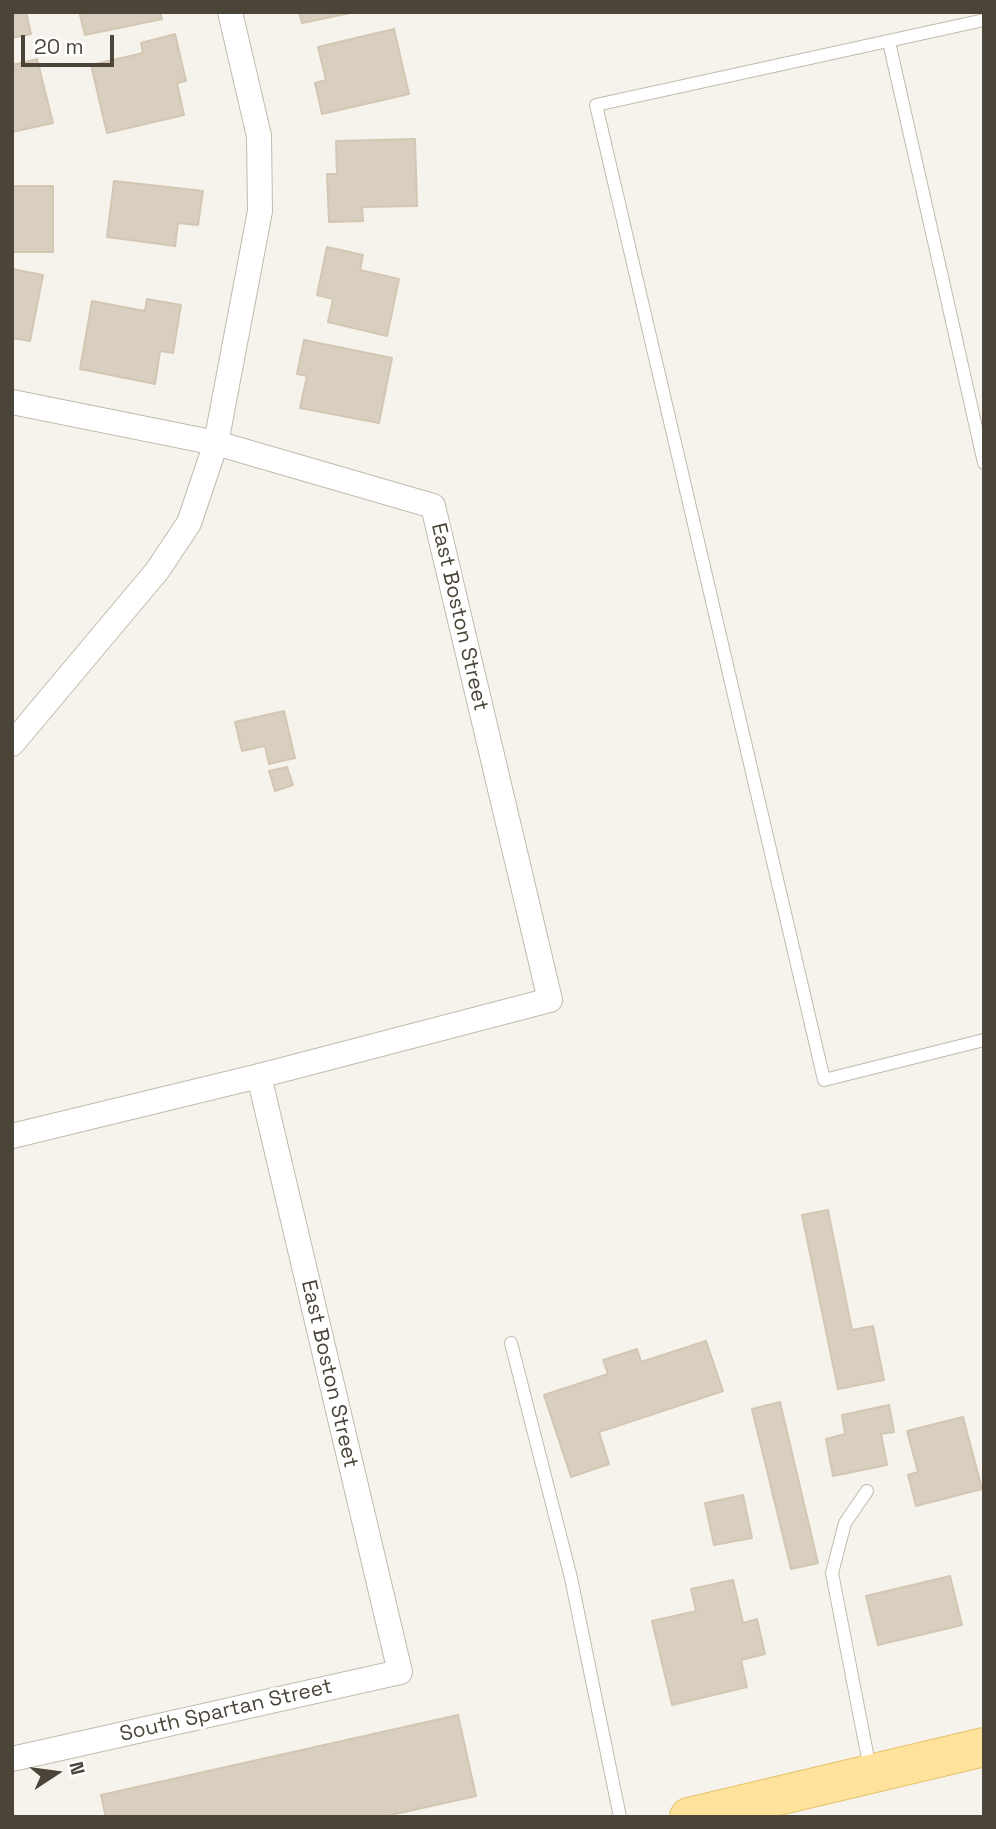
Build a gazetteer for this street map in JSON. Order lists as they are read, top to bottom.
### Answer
{
  "streets": {
    "street": ["East Boston Street", "South Spartan Street"]
  },
  "crossings": [
    ["East Boston Street", "South Spartan Street"]
  ],
  "scale_bar": "20 m",
  "north": "right"
}
